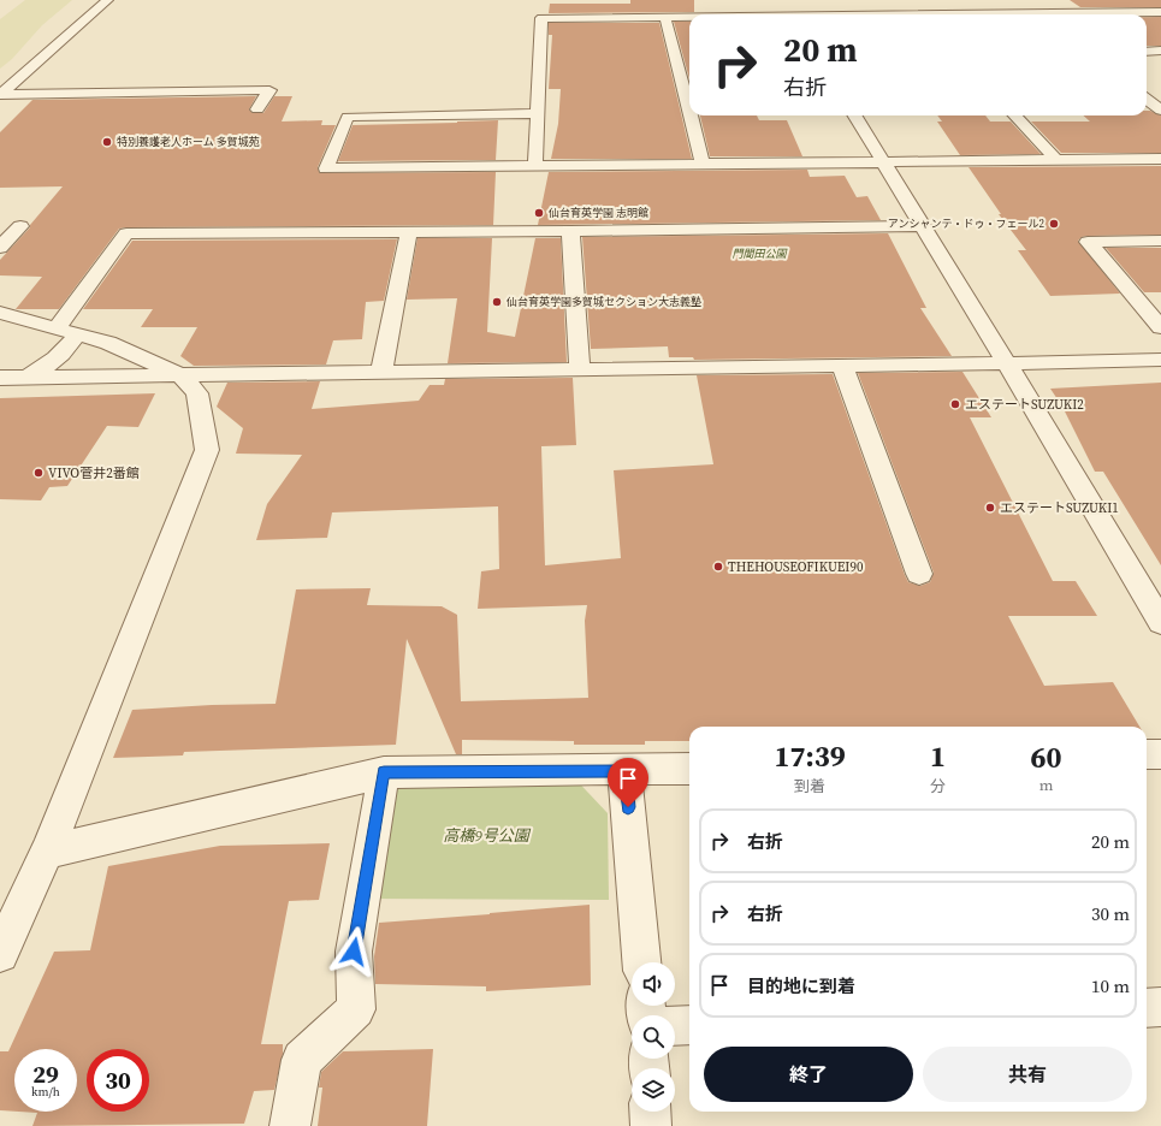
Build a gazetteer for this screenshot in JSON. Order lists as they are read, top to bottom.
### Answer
{
  "parks": ["門間田公園", "高橋9号公園"],
  "places": [
    "特別養護老人ホーム 多賀城苑",
    "仙台育英学園 志明館",
    "アンシャンテ・ドゥ・フェール2",
    "仙台育英学園多賀城セクション大志義塾",
    "エステートSUZUKI2",
    "VIVO菅井2番館",
    "エステートSUZUKI1",
    "THEHOUSEOFIKUEI90"
  ],
  "page": {
    "turn": ["20 m", "右折"],
    "eta": [
      "17:39",
      "到着",
      "1",
      "分",
      "60",
      "m"
    ],
    "list": [
      {
        "name": "右折",
        "value": "20 m"
      },
      {
        "name": "右折",
        "value": "30 m"
      },
      {
        "name": "目的地に到着",
        "value": "10 m"
      }
    ],
    "buttons": ["終了", "共有"],
    "speed": "29 km/h",
    "limit": "30"
  }
}
